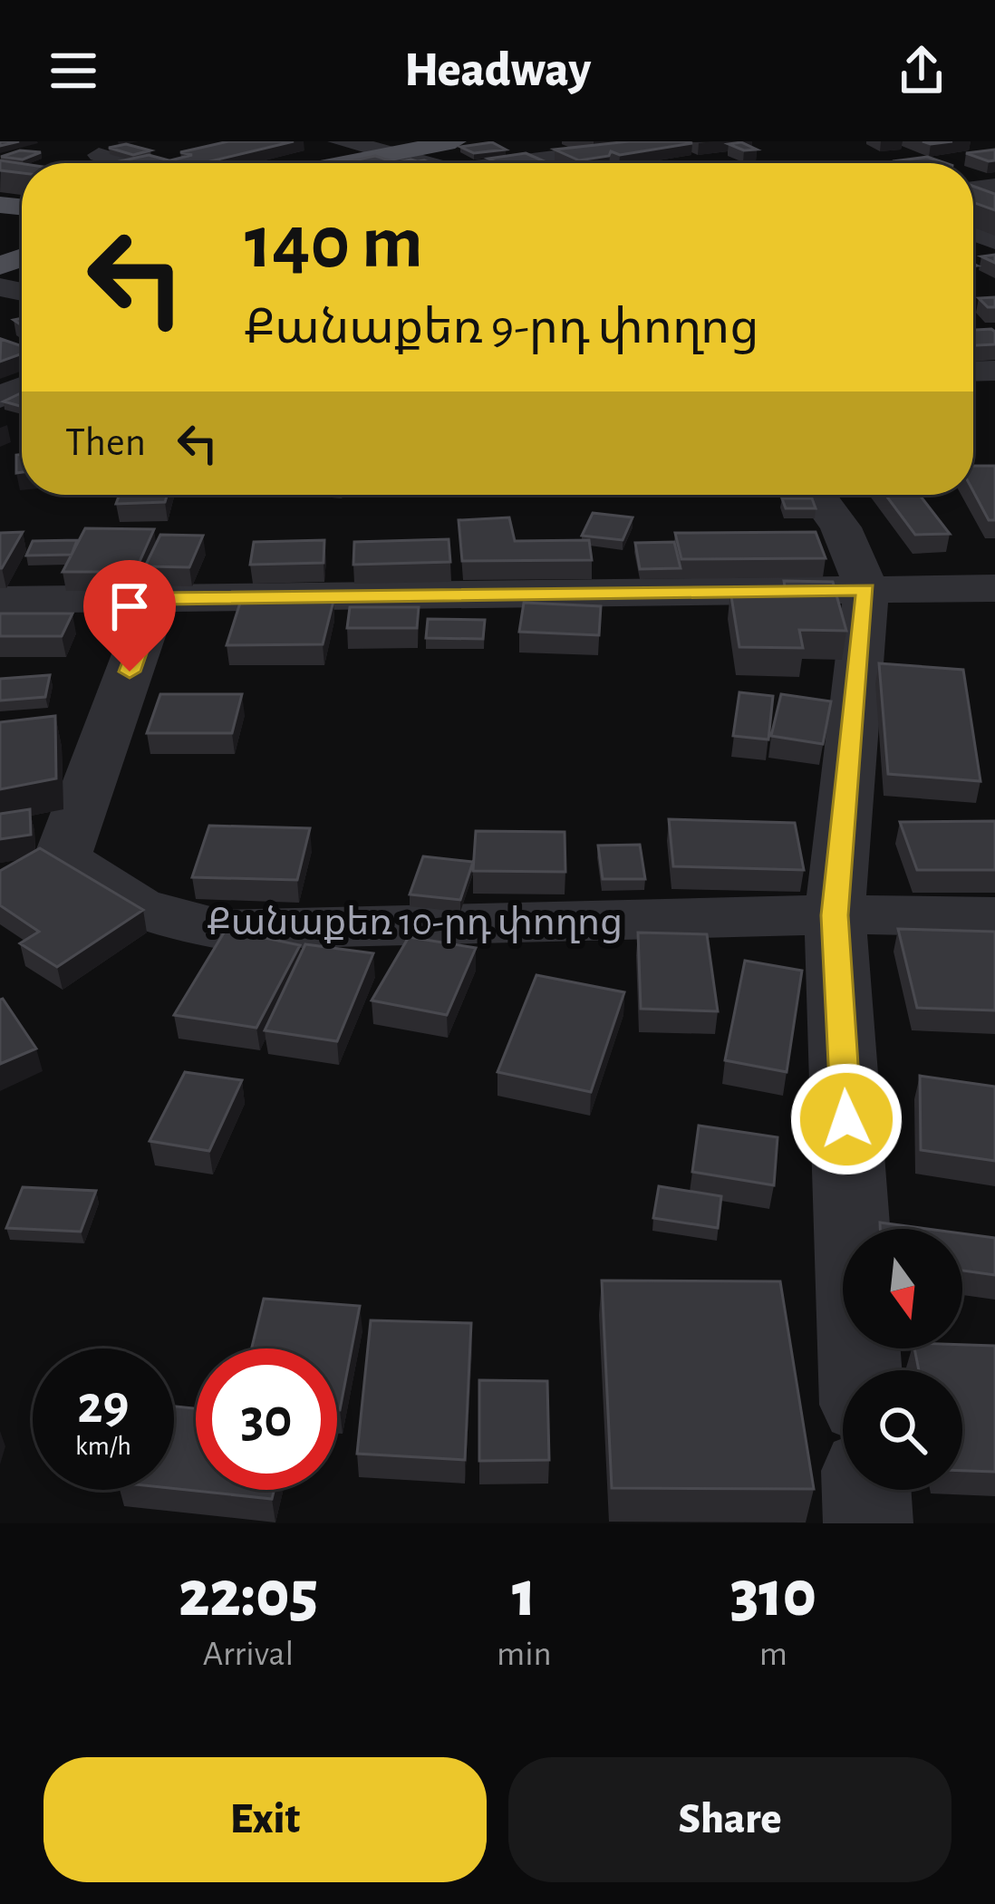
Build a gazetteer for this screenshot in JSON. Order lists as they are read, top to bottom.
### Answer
{
  "streets": {
    "street": ["Քանաքեռ 10-րդ փողոց"]
  },
  "north": "bottom",
  "page": {
    "header": "Headway",
    "turn": ["140 m", "Քանաքեռ 9-րդ փողոց"],
    "then": "Then",
    "speed": "29 km/h",
    "limit": "30",
    "eta": [
      "22:05",
      "Arrival",
      "1",
      "min",
      "310",
      "m"
    ],
    "buttons": ["Exit", "Share"]
  }
}
